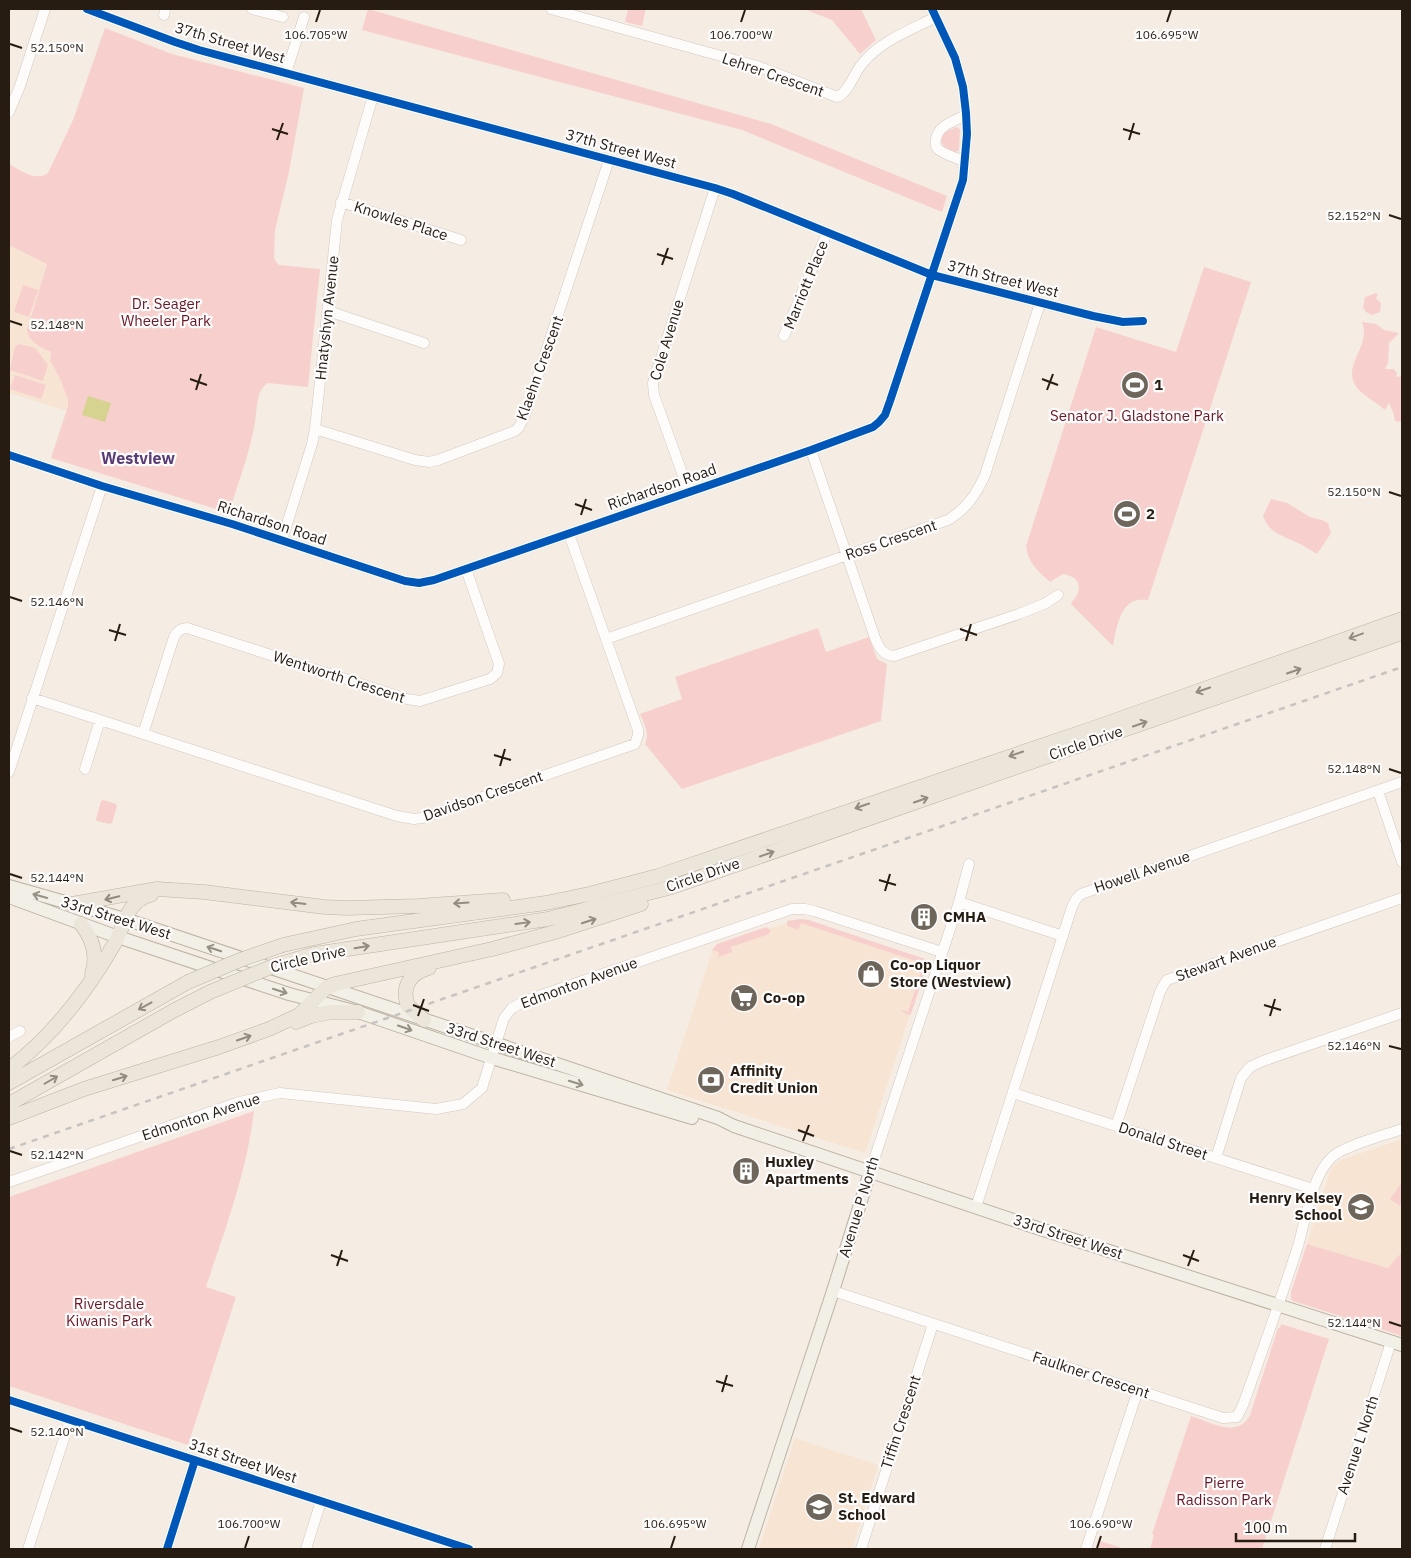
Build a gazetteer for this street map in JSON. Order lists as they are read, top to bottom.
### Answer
{
  "streets": {
    "highway": ["Circle Drive"],
    "main road": ["33rd Street West", "Avenue P North"],
    "street": [
      "37th Street West",
      "Lehrer Crescent",
      "Knowles Place",
      "Marriott Place",
      "Hnatyshyn Avenue",
      "Cole Avenue",
      "Klaehn Crescent",
      "Richardson Road",
      "Ross Crescent",
      "Wentworth Crescent",
      "Davidson Crescent",
      "Howell Avenue",
      "Stewart Avenue",
      "Edmonton Avenue",
      "Donald Street",
      "Faulkner Crescent",
      "Tiffin Crescent",
      "Avenue L North",
      "31st Street West"
    ]
  },
  "crossings": [
    ["37th Street West", "Marriott Place"],
    ["37th Street West", "Hnatyshyn Avenue"],
    ["37th Street West", "Cole Avenue"],
    ["37th Street West", "Klaehn Crescent"],
    ["37th Street West", "Richardson Road"],
    ["37th Street West", "Ross Crescent"],
    ["Lehrer Crescent", "Richardson Road"],
    ["Knowles Place", "Hnatyshyn Avenue"],
    ["Hnatyshyn Avenue", "Klaehn Crescent"],
    ["Hnatyshyn Avenue", "Richardson Road"],
    ["Cole Avenue", "Richardson Road"],
    ["Richardson Road", "Wentworth Crescent"],
    ["Richardson Road", "Davidson Crescent"],
    ["Ross Crescent", "Davidson Crescent"],
    ["Wentworth Crescent", "Davidson Crescent"],
    ["Howell Avenue", "33rd Street West"],
    ["Howell Avenue", "Donald Street"],
    ["33rd Street West", "Edmonton Avenue"],
    ["33rd Street West", "Avenue P North"],
    ["33rd Street West", "Faulkner Crescent"],
    ["33rd Street West", "Avenue L North"],
    ["Stewart Avenue", "Donald Street"],
    ["Edmonton Avenue", "Avenue P North"],
    ["Avenue P North", "Faulkner Crescent"],
    ["Faulkner Crescent", "Tiffin Crescent"]
  ],
  "districts": ["Westview"],
  "parks": [
    "Dr. Seager Wheeler Park",
    "Senator J. Gladstone Park",
    "Riversdale Kiwanis Park",
    "Pierre Radisson Park"
  ],
  "places": {
    "sports": ["1", "2"],
    "building": ["CMHA", "Huxley Apartments"],
    "shop": ["Co-op Liquor Store (Westview)"],
    "supermarket": ["Co-op"],
    "bank": ["Affinity Credit Union"],
    "school or university": ["Henry Kelsey School", "St. Edward School"]
  },
  "scale_bar": "100 m",
  "coordinates": [
    "106.705°W",
    "106.700°W",
    "106.695°W",
    "52.150°N",
    "52.152°N",
    "52.148°N",
    "52.146°N",
    "52.144°N",
    "52.142°N",
    "52.140°N",
    "106.690°W"
  ]
}
